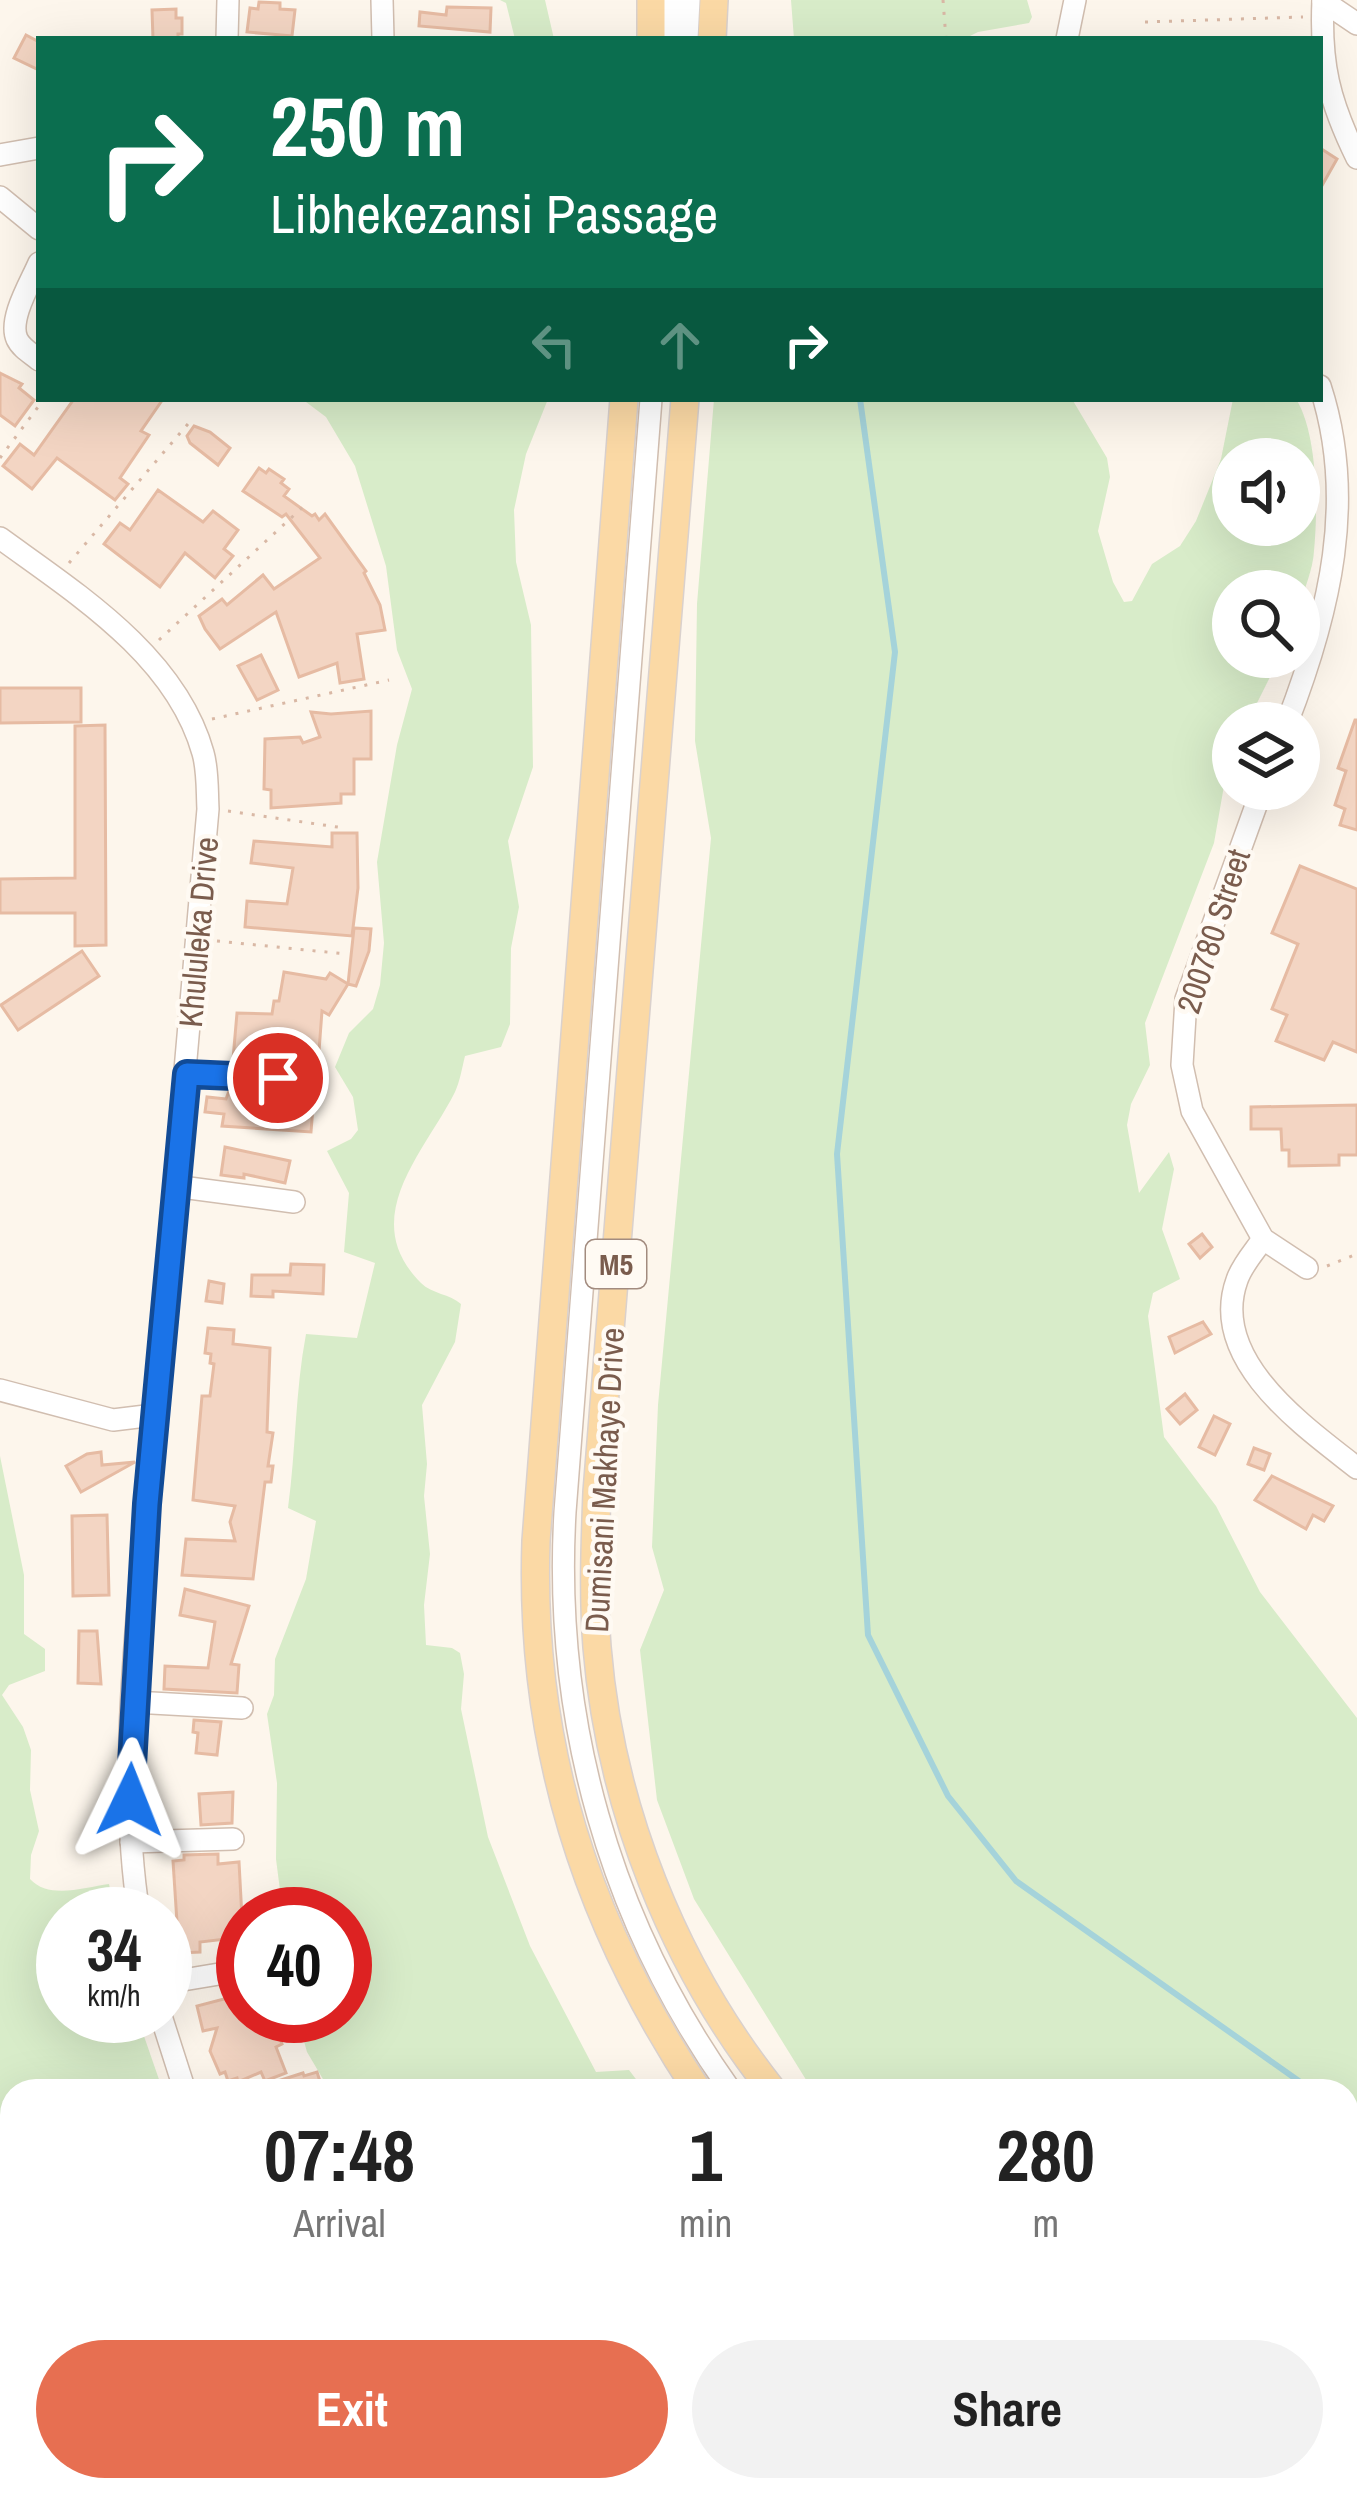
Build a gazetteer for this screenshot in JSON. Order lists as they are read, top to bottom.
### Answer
{
  "streets": {
    "main road": ["M5", "Dumisani Makhaye Drive"],
    "street": ["200780 Street", "Khululeka Drive"]
  },
  "page": {
    "turn": ["250 m", "Libhekezansi Passage"],
    "speed": "34 km/h",
    "limit": "40",
    "eta": [
      "07:48",
      "Arrival",
      "1",
      "min",
      "280",
      "m"
    ],
    "buttons": ["Exit", "Share"]
  }
}
